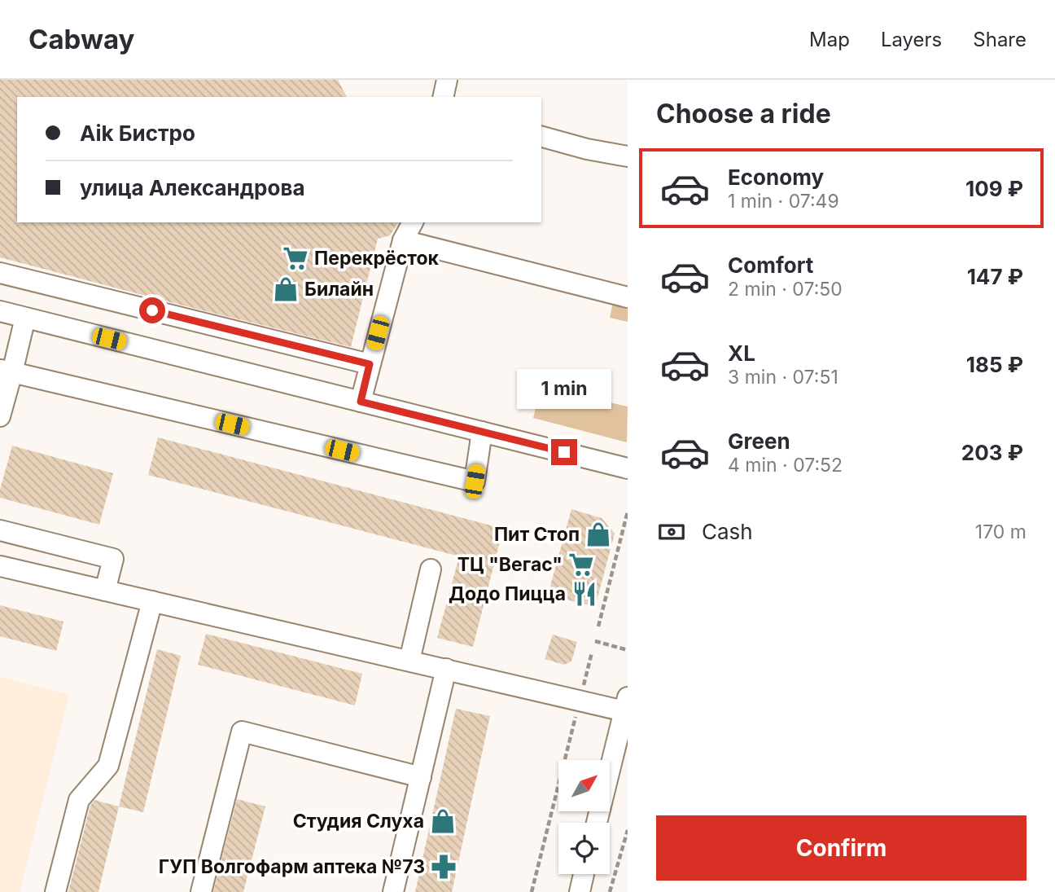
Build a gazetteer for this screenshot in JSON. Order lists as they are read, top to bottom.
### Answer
{
  "places": {
    "supermarket": ["Перекрёсток", "ТЦ \"Вегас\""],
    "shop": ["Билайн", "Пит Стоп", "Студия Слуха"],
    "restaurant": ["Додо Пицца"],
    "pharmacy": ["ГУП Волгофарм аптека №73"]
  },
  "north": "top right",
  "page": {
    "header": "Cabway",
    "nav": ["Map", "Layers", "Share"],
    "heading": "Choose a ride",
    "banner": ["Aik Бистро", "улица Александрова"],
    "list": [
      {
        "name": "Economy",
        "note": "1 min · 07:49",
        "value": "109 ₽"
      },
      {
        "name": "Comfort",
        "note": "2 min · 07:50",
        "value": "147 ₽"
      },
      {
        "name": "XL",
        "note": "3 min · 07:51",
        "value": "185 ₽"
      },
      {
        "name": "Green",
        "note": "4 min · 07:52",
        "value": "203 ₽"
      }
    ],
    "bubble": "1 min",
    "pay": ["Cash", "170 m"],
    "buttons": "Confirm"
  }
}
